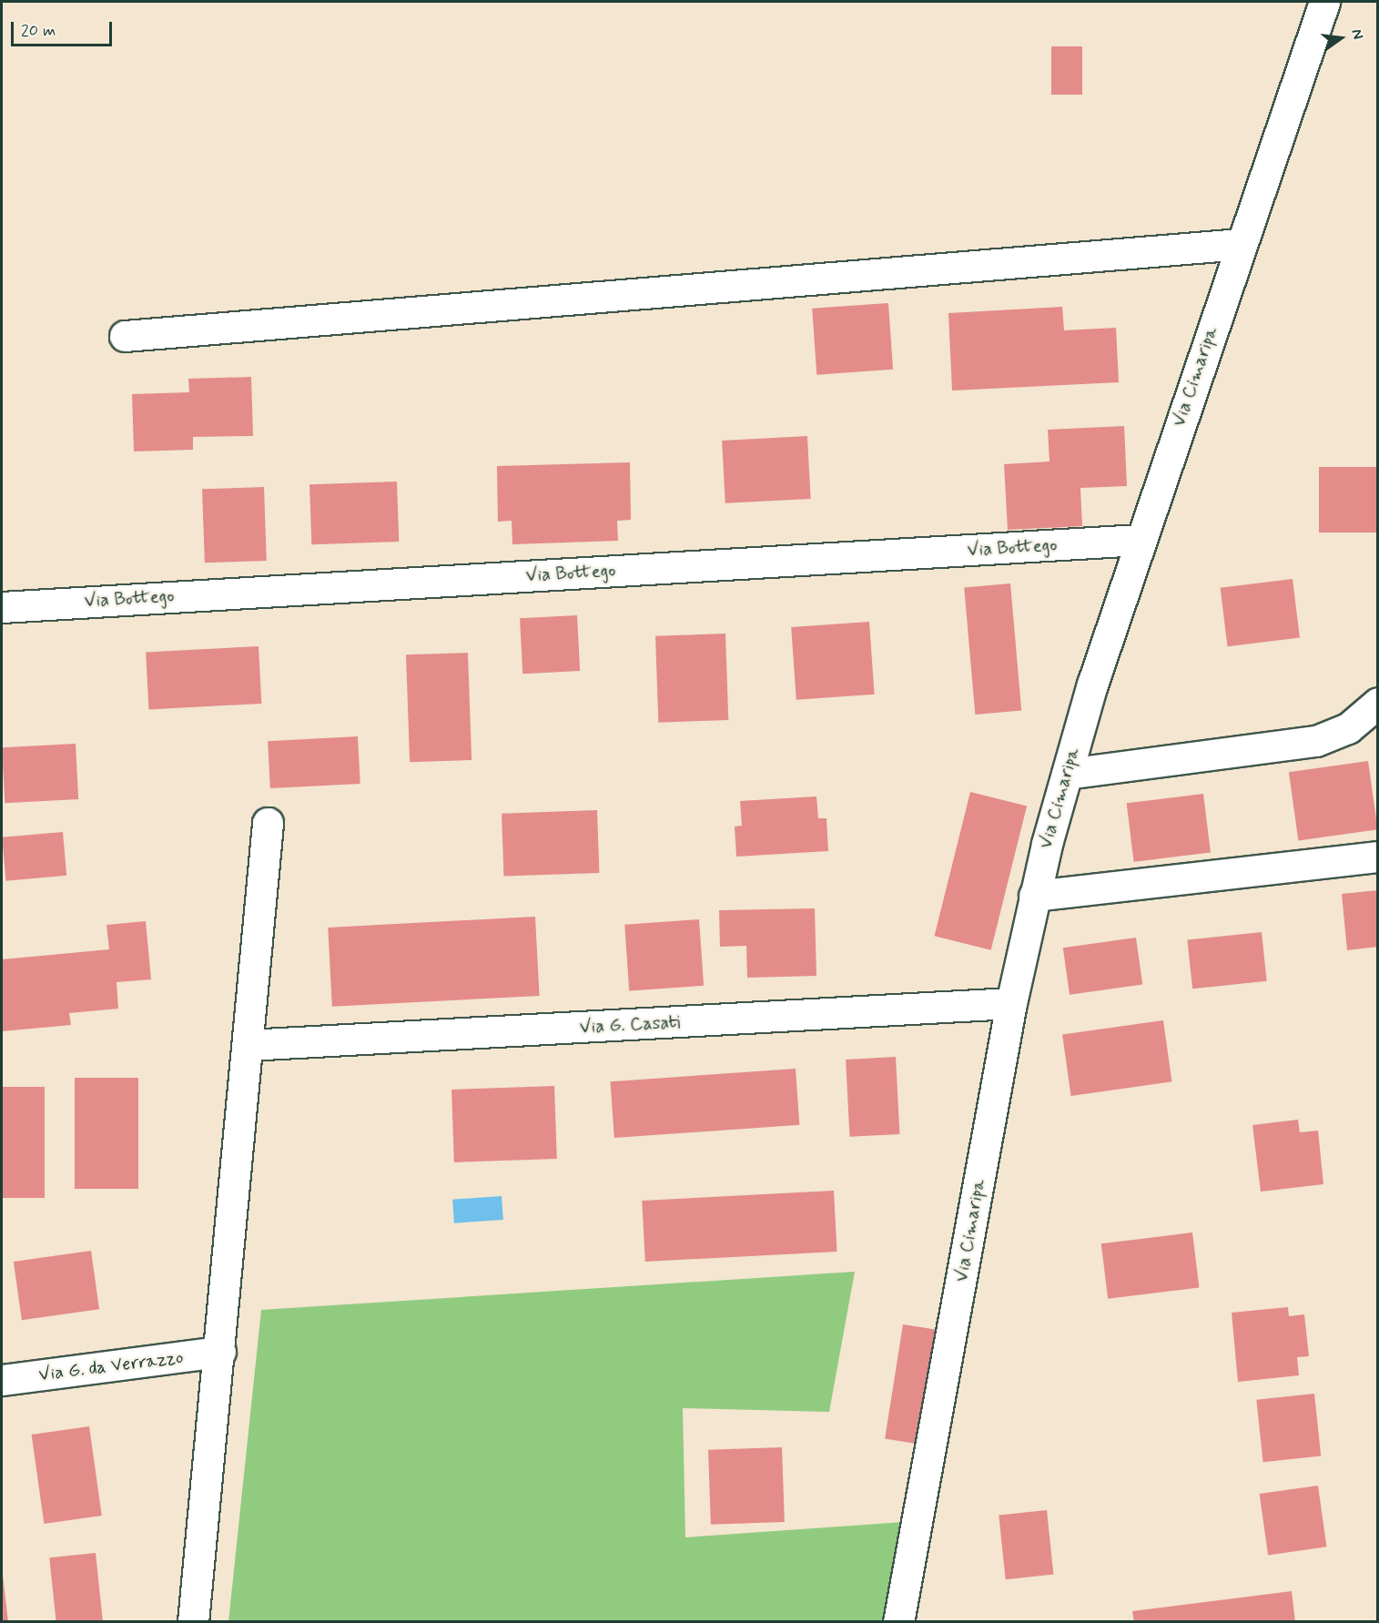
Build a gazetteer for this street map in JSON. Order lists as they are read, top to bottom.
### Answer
{
  "streets": {
    "street": [
      "Via Cimaripa",
      "Via Bottego",
      "Via G. Casati",
      "Via G. da Verrazzo"
    ]
  },
  "crossings": [
    ["Via Cimaripa", "Via Bottego"],
    ["Via Cimaripa", "Via G. Casati"]
  ],
  "scale_bar": "20 m",
  "north": "right"
}
